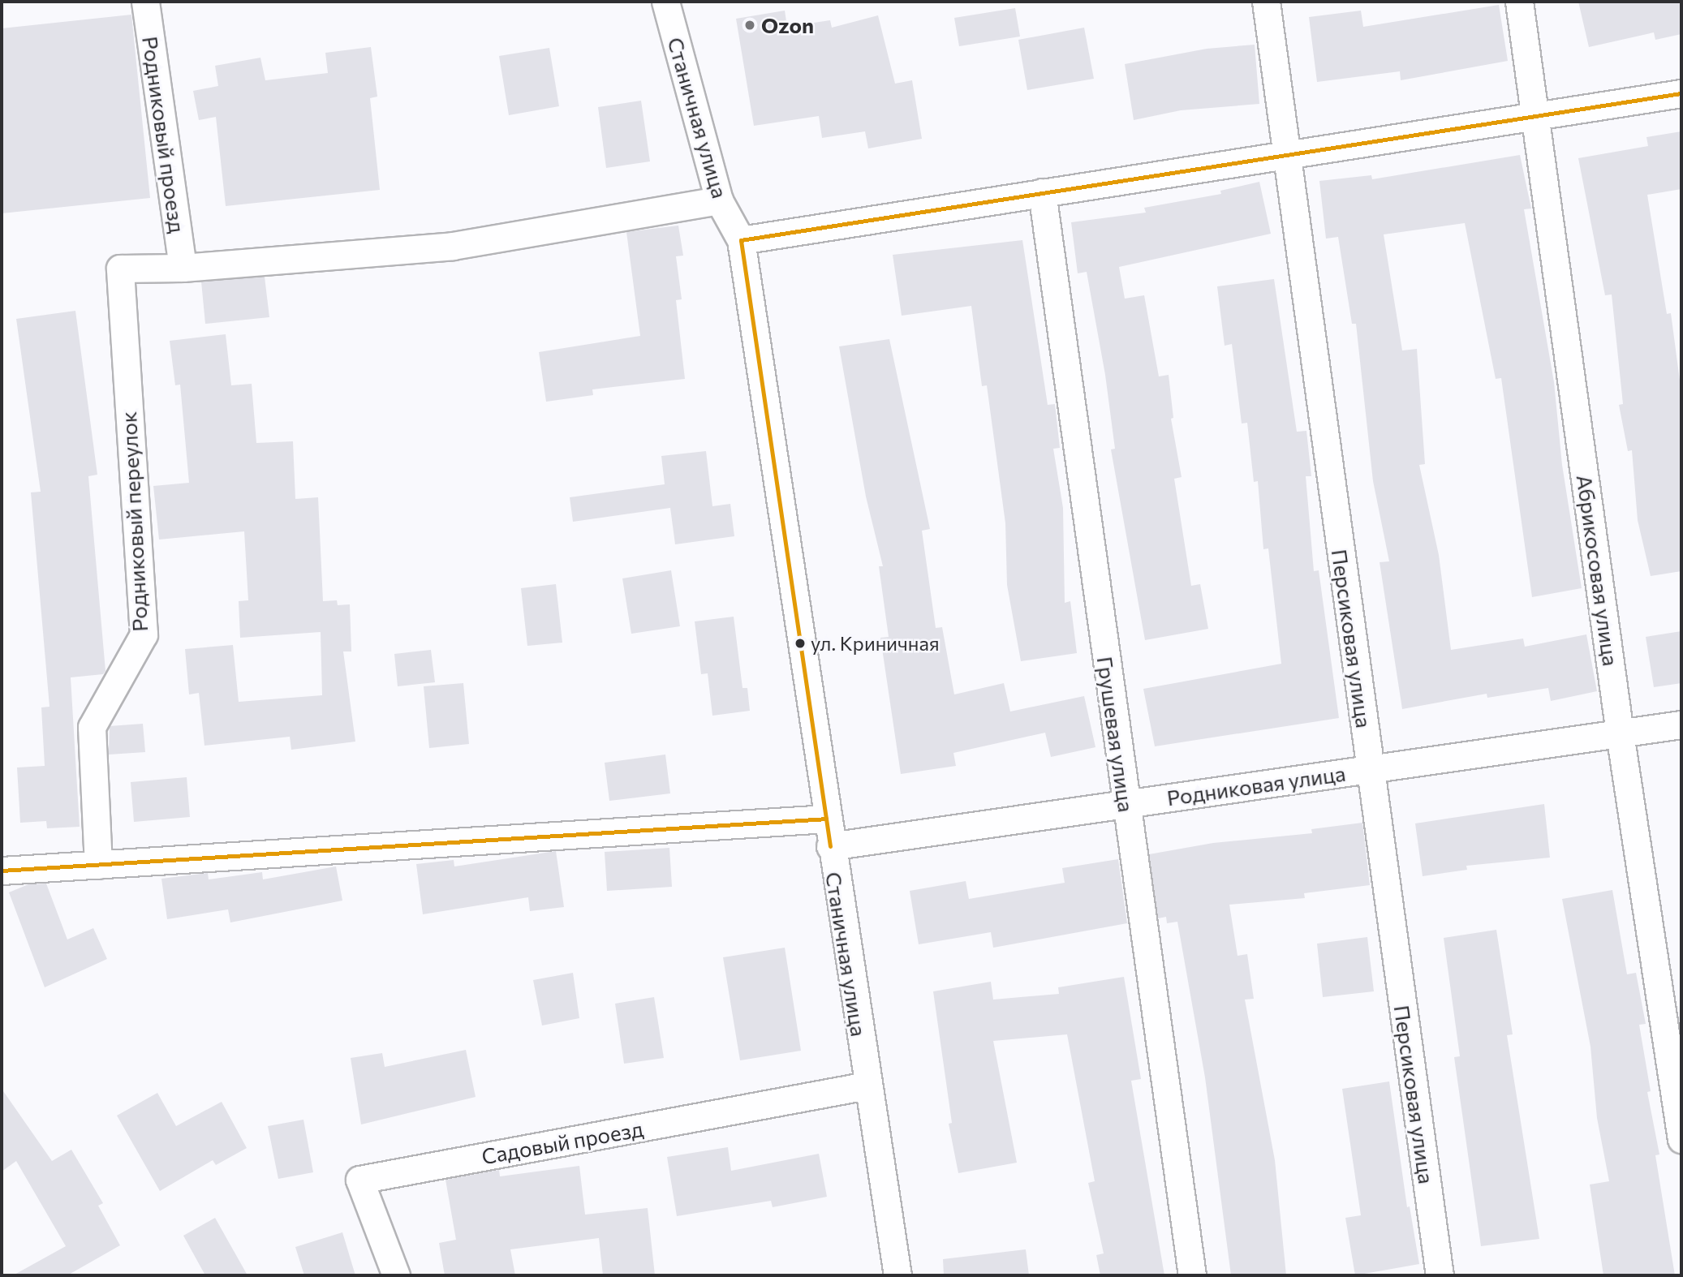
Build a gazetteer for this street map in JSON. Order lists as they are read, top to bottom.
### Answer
{
  "streets": {
    "street": [
      "Станичная улица",
      "Родниковый проезд",
      "Родниковый переулок",
      "Абрикосовая улица",
      "Персиковая улица",
      "Грушевая улица",
      "Родниковая улица",
      "Садовый проезд"
    ]
  },
  "crossings": [
    ["Станичная улица", "Родниковая улица"],
    ["Станичная улица", "Садовый проезд"],
    ["Родниковый проезд", "Родниковый переулок"],
    ["Абрикосовая улица", "Родниковая улица"],
    ["Персиковая улица", "Родниковая улица"],
    ["Грушевая улица", "Родниковая улица"]
  ],
  "places": ["Ozon", "ул. Криничная"]
}
